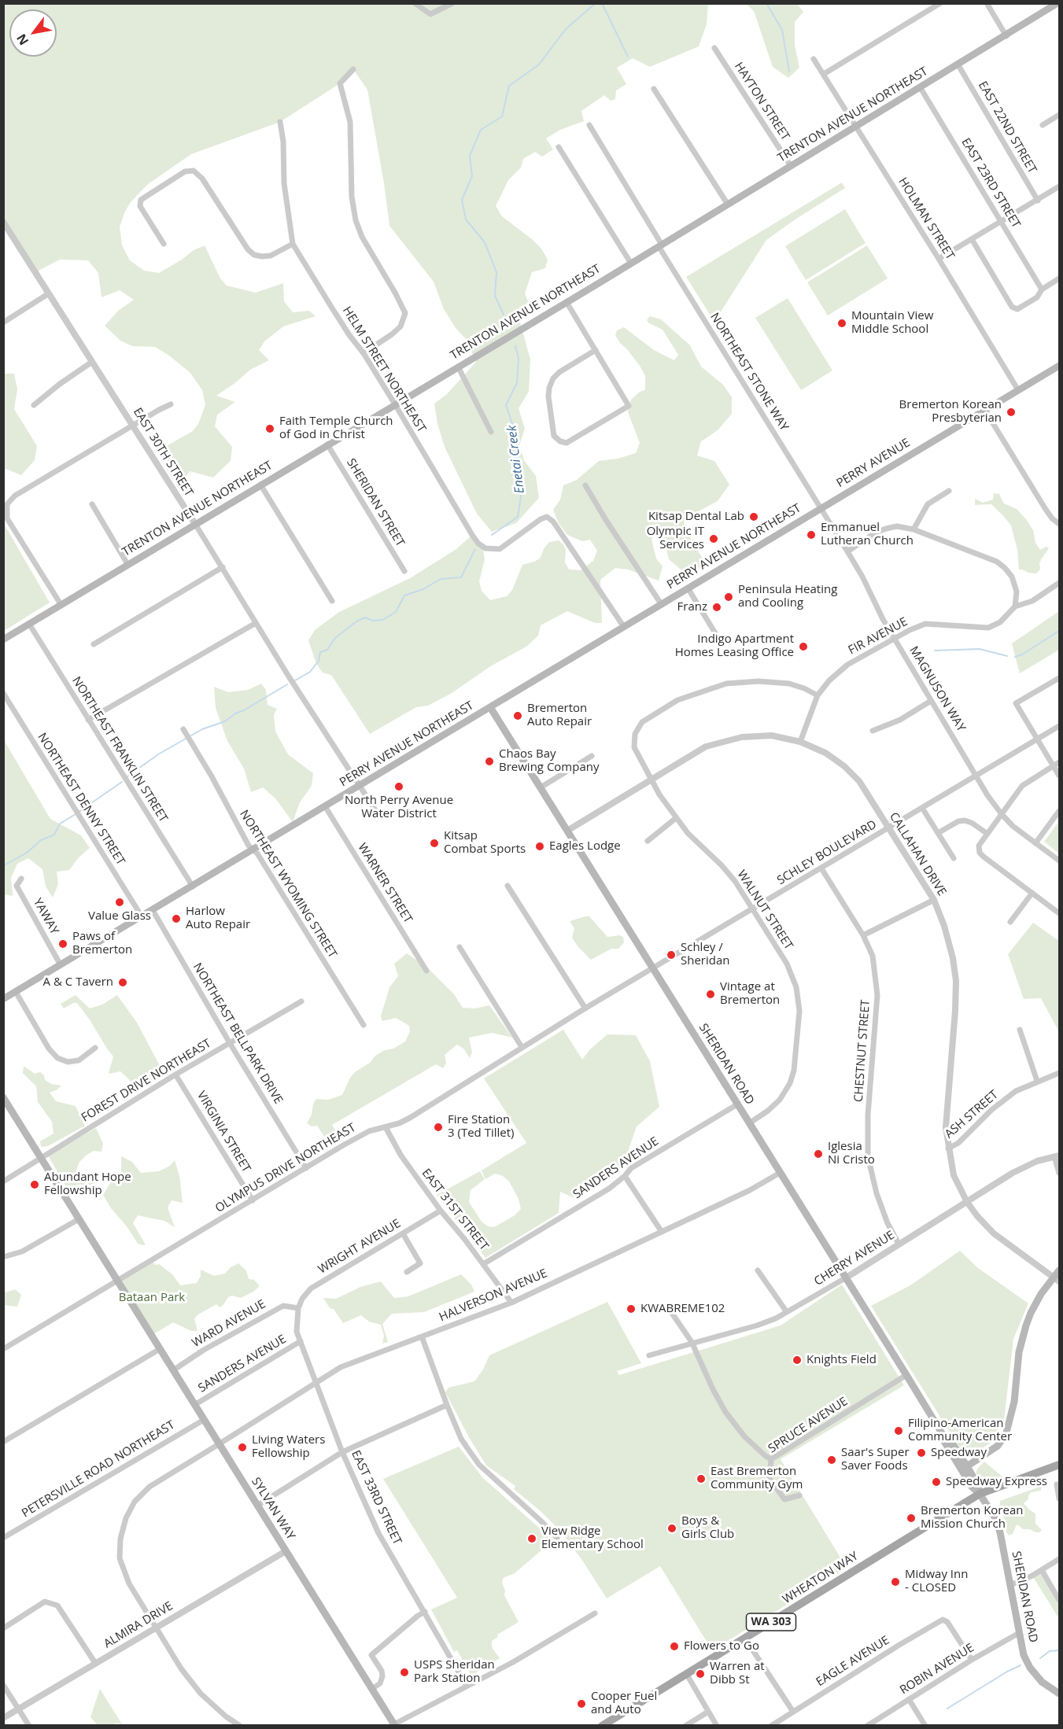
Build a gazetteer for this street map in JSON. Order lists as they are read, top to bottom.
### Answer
{
  "streets": {
    "main road": [
      "TRENTON AVENUE NORTHEAST",
      "PERRY AVENUE",
      "PERRY AVENUE NORTHEAST",
      "SHERIDAN ROAD",
      "SYLVAN WAY",
      "WHEATON WAY",
      "WA 303"
    ],
    "street": [
      "HAYTON STREET",
      "EAST 22ND STREET",
      "EAST 23RD STREET",
      "HOLMAN STREET",
      "HELM STREET NORTHEAST",
      "NORTHEAST STONE WAY",
      "EAST 30TH STREET",
      "SHERIDAN STREET",
      "FIR AVENUE",
      "MAGNUSON WAY",
      "NORTHEAST FRANKLIN STREET",
      "NORTHEAST DENNY STREET",
      "SCHLEY BOULEVARD",
      "CALLAHAN DRIVE",
      "WARNER STREET",
      "NORTHEAST WYOMING STREET",
      "WALNUT STREET",
      "YAWAY",
      "NORTHEAST BELLPARK DRIVE",
      "CHESTNUT STREET",
      "FOREST DRIVE NORTHEAST",
      "ASH STREET",
      "VIRGINIA STREET",
      "OLYMPUS DRIVE NORTHEAST",
      "SANDERS AVENUE",
      "EAST 31ST STREET",
      "WRIGHT AVENUE",
      "CHERRY AVENUE",
      "HALVERSON AVENUE",
      "WARD AVENUE",
      "SPRUCE AVENUE",
      "PETERSVILLE ROAD NORTHEAST",
      "EAST 33RD STREET",
      "ALMIRA DRIVE",
      "EAGLE AVENUE",
      "ROBIN AVENUE"
    ]
  },
  "crossings": [
    ["HAYTON STREET", "TRENTON AVENUE NORTHEAST"],
    ["TRENTON AVENUE NORTHEAST", "EAST 22ND STREET"],
    ["TRENTON AVENUE NORTHEAST", "EAST 23RD STREET"],
    ["TRENTON AVENUE NORTHEAST", "HOLMAN STREET"],
    ["TRENTON AVENUE NORTHEAST", "HELM STREET NORTHEAST"],
    ["TRENTON AVENUE NORTHEAST", "NORTHEAST STONE WAY"],
    ["TRENTON AVENUE NORTHEAST", "EAST 30TH STREET"],
    ["TRENTON AVENUE NORTHEAST", "SHERIDAN STREET"],
    ["TRENTON AVENUE NORTHEAST", "NORTHEAST FRANKLIN STREET"],
    ["HOLMAN STREET", "PERRY AVENUE"],
    ["HELM STREET NORTHEAST", "PERRY AVENUE NORTHEAST"],
    ["NORTHEAST STONE WAY", "PERRY AVENUE"],
    ["NORTHEAST STONE WAY", "PERRY AVENUE NORTHEAST"],
    ["NORTHEAST STONE WAY", "MAGNUSON WAY"],
    ["EAST 30TH STREET", "PERRY AVENUE NORTHEAST"],
    ["PERRY AVENUE", "PERRY AVENUE NORTHEAST"],
    ["PERRY AVENUE", "MAGNUSON WAY"],
    ["PERRY AVENUE NORTHEAST", "MAGNUSON WAY"],
    ["PERRY AVENUE NORTHEAST", "NORTHEAST FRANKLIN STREET"],
    ["PERRY AVENUE NORTHEAST", "NORTHEAST DENNY STREET"],
    ["PERRY AVENUE NORTHEAST", "WARNER STREET"],
    ["PERRY AVENUE NORTHEAST", "NORTHEAST WYOMING STREET"],
    ["PERRY AVENUE NORTHEAST", "YAWAY"],
    ["PERRY AVENUE NORTHEAST", "NORTHEAST BELLPARK DRIVE"],
    ["PERRY AVENUE NORTHEAST", "SHERIDAN ROAD"],
    ["FIR AVENUE", "MAGNUSON WAY"],
    ["FIR AVENUE", "CALLAHAN DRIVE"],
    ["FIR AVENUE", "WALNUT STREET"],
    ["MAGNUSON WAY", "SCHLEY BOULEVARD"],
    ["SCHLEY BOULEVARD", "CALLAHAN DRIVE"],
    ["SCHLEY BOULEVARD", "WALNUT STREET"],
    ["SCHLEY BOULEVARD", "CHESTNUT STREET"],
    ["SCHLEY BOULEVARD", "SHERIDAN ROAD"],
    ["SCHLEY BOULEVARD", "OLYMPUS DRIVE NORTHEAST"],
    ["CALLAHAN DRIVE", "WALNUT STREET"],
    ["CALLAHAN DRIVE", "SHERIDAN ROAD"],
    ["CALLAHAN DRIVE", "ASH STREET"],
    ["CALLAHAN DRIVE", "CHERRY AVENUE"],
    ["WALNUT STREET", "SHERIDAN ROAD"],
    ["NORTHEAST BELLPARK DRIVE", "FOREST DRIVE NORTHEAST"],
    ["NORTHEAST BELLPARK DRIVE", "OLYMPUS DRIVE NORTHEAST"],
    ["CHESTNUT STREET", "CHERRY AVENUE"],
    ["SHERIDAN ROAD", "OLYMPUS DRIVE NORTHEAST"],
    ["SHERIDAN ROAD", "SANDERS AVENUE"],
    ["SHERIDAN ROAD", "CHERRY AVENUE"],
    ["SHERIDAN ROAD", "HALVERSON AVENUE"],
    ["SHERIDAN ROAD", "SPRUCE AVENUE"],
    ["SHERIDAN ROAD", "WHEATON WAY"],
    ["SHERIDAN ROAD", "WA 303"],
    ["SHERIDAN ROAD", "ROBIN AVENUE"],
    ["FOREST DRIVE NORTHEAST", "VIRGINIA STREET"],
    ["FOREST DRIVE NORTHEAST", "SYLVAN WAY"],
    ["VIRGINIA STREET", "OLYMPUS DRIVE NORTHEAST"],
    ["OLYMPUS DRIVE NORTHEAST", "EAST 31ST STREET"],
    ["OLYMPUS DRIVE NORTHEAST", "SYLVAN WAY"],
    ["SANDERS AVENUE", "EAST 31ST STREET"],
    ["SANDERS AVENUE", "EAST 33RD STREET"],
    ["SANDERS AVENUE", "SYLVAN WAY"],
    ["EAST 31ST STREET", "WRIGHT AVENUE"],
    ["EAST 31ST STREET", "HALVERSON AVENUE"],
    ["WRIGHT AVENUE", "WARD AVENUE"],
    ["WRIGHT AVENUE", "EAST 33RD STREET"],
    ["HALVERSON AVENUE", "EAST 33RD STREET"],
    ["HALVERSON AVENUE", "SYLVAN WAY"],
    ["WARD AVENUE", "EAST 33RD STREET"],
    ["WARD AVENUE", "SYLVAN WAY"],
    ["PETERSVILLE ROAD NORTHEAST", "SYLVAN WAY"],
    ["SYLVAN WAY", "ALMIRA DRIVE"],
    ["WHEATON WAY", "WA 303"],
    ["EAGLE AVENUE", "ROBIN AVENUE"]
  ],
  "water": ["Enetai Creek"],
  "parks": ["Bataan Park"],
  "places": [
    "Mountain View Middle School",
    "Bremerton Korean Presbyterian",
    "Faith Temple Church of God in Christ",
    "Kitsap Dental Lab",
    "Emmanuel Lutheran Church",
    "Olympic IT Services",
    "Peninsula Heating and Cooling",
    "Franz",
    "Indigo Apartment Homes Leasing Office",
    "Bremerton Auto Repair",
    "Chaos Bay Brewing Company",
    "North Perry Avenue Water District",
    "Kitsap Combat Sports",
    "Eagles Lodge",
    "Value Glass",
    "Harlow Auto Repair",
    "Paws of Bremerton",
    "Schley / Sheridan",
    "A & C Tavern",
    "Vintage at Bremerton",
    "Fire Station 3 (Ted Tillet)",
    "Iglesia Ni Cristo",
    "Abundant Hope Fellowship",
    "KWABREME102",
    "Knights Field",
    "Filipino-American Community Center",
    "Living Waters Fellowship",
    "Speedway",
    "Saar's Super Saver Foods",
    "East Bremerton Community Gym",
    "Speedway Express",
    "Bremerton Korean Mission Church",
    "Boys & Girls Club",
    "View Ridge Elementary School",
    "Midway Inn - CLOSED",
    "Flowers to Go",
    "USPS Sheridan Park Station",
    "Warren at Dibb St",
    "Cooper Fuel and Auto"
  ],
  "north": "bottom left"
}
